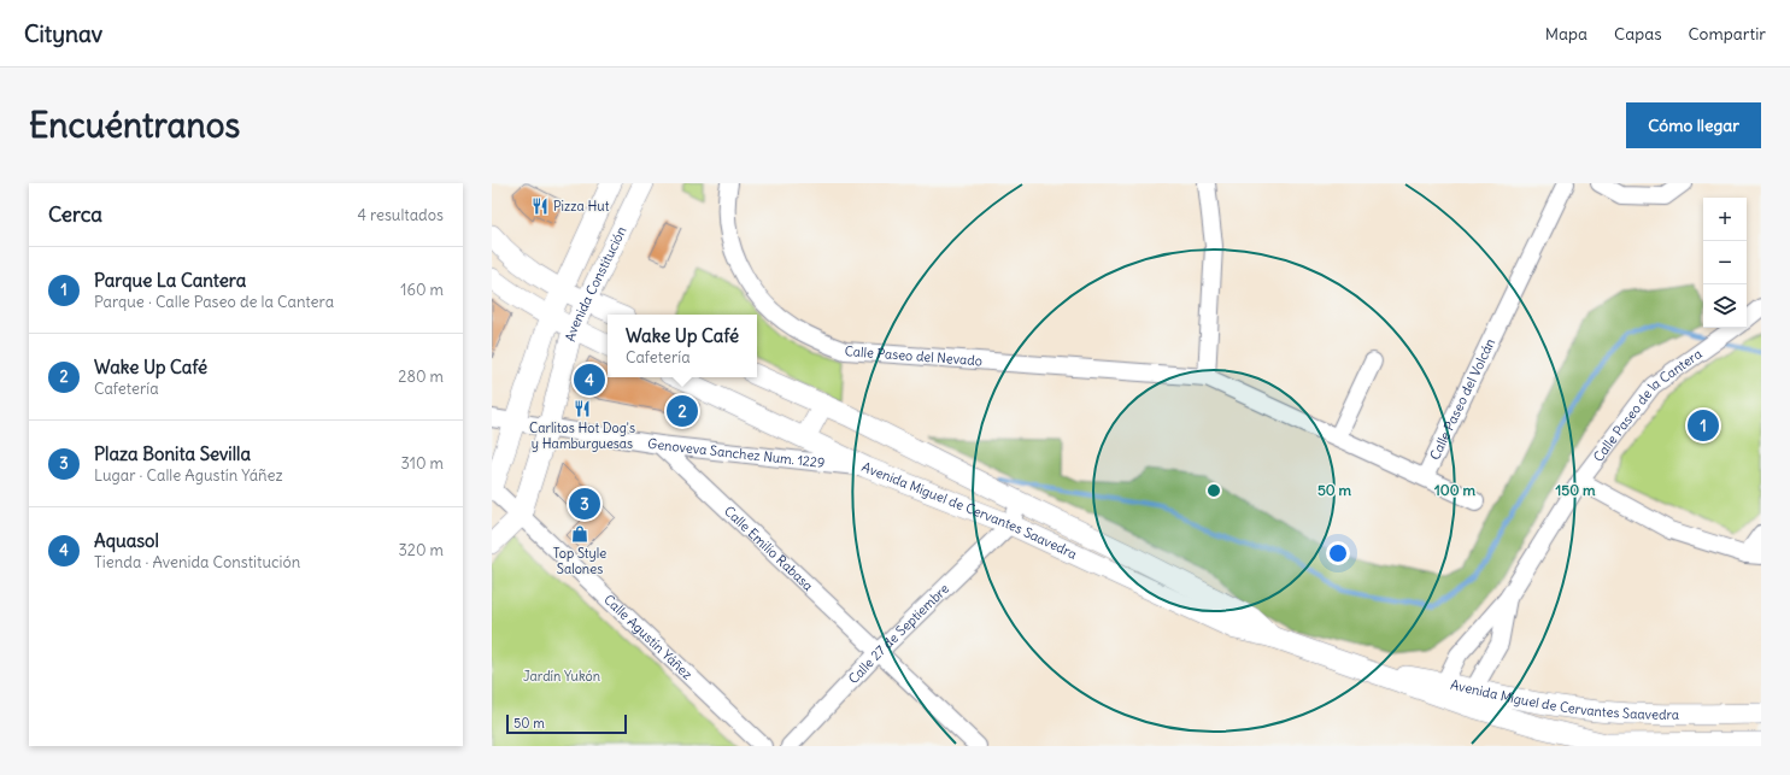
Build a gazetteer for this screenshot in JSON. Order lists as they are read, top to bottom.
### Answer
{
  "streets": {
    "street": [
      "Avenida Constitución",
      "Calle Paseo del Nevado",
      "Calle Paseo del Volcán",
      "Calle Paseo de la Cantera",
      "Genoveva Sanchez Num. 1229",
      "Avenida Miguel de Cervantes Saavedra",
      "Calle Emilio Rabasa",
      "Calle 27 de Septiembre",
      "Calle Agustín Yáñez"
    ]
  },
  "crossings": [
    ["Avenida Constitución", "Genoveva Sanchez Num. 1229"],
    ["Avenida Constitución", "Calle Agustín Yáñez"],
    ["Genoveva Sanchez Num. 1229", "Avenida Miguel de Cervantes Saavedra"],
    ["Genoveva Sanchez Num. 1229", "Calle Emilio Rabasa"],
    ["Avenida Miguel de Cervantes Saavedra", "Calle 27 de Septiembre"],
    ["Calle Emilio Rabasa", "Calle 27 de Septiembre"]
  ],
  "parks": ["Jardín Yukón"],
  "places": {
    "restaurant": ["Pizza Hut", "Carlitos Hot Dog's y Hamburguesas"],
    "shop": ["Top Style Salones"]
  },
  "scale_bar": "50 m",
  "page": {
    "header": "Citynav",
    "nav": ["Mapa", "Capas", "Compartir"],
    "buttons": "Cómo llegar",
    "title": "Encuéntranos",
    "heading": ["Cerca", "4 resultados"],
    "map_buttons": ["+", "−"],
    "list": [
      {
        "mark": "1",
        "name": "Parque La Cantera",
        "note": "Parque · Calle Paseo de la Cantera",
        "value": "160 m"
      },
      {
        "mark": "2",
        "name": "Wake Up Café",
        "note": "Cafetería",
        "value": "280 m"
      },
      {
        "mark": "3",
        "name": "Plaza Bonita Sevilla",
        "note": "Lugar · Calle Agustín Yáñez",
        "value": "310 m"
      },
      {
        "mark": "4",
        "name": "Aquasol",
        "note": "Tienda · Avenida Constitución",
        "value": "320 m"
      }
    ],
    "popup": ["Wake Up Café", "Cafetería"],
    "pins": [
      "4",
      "2",
      "1",
      "3"
    ],
    "scale": "50 m"
  },
  "rings": ["50 m", "100 m", "150 m"]
}
